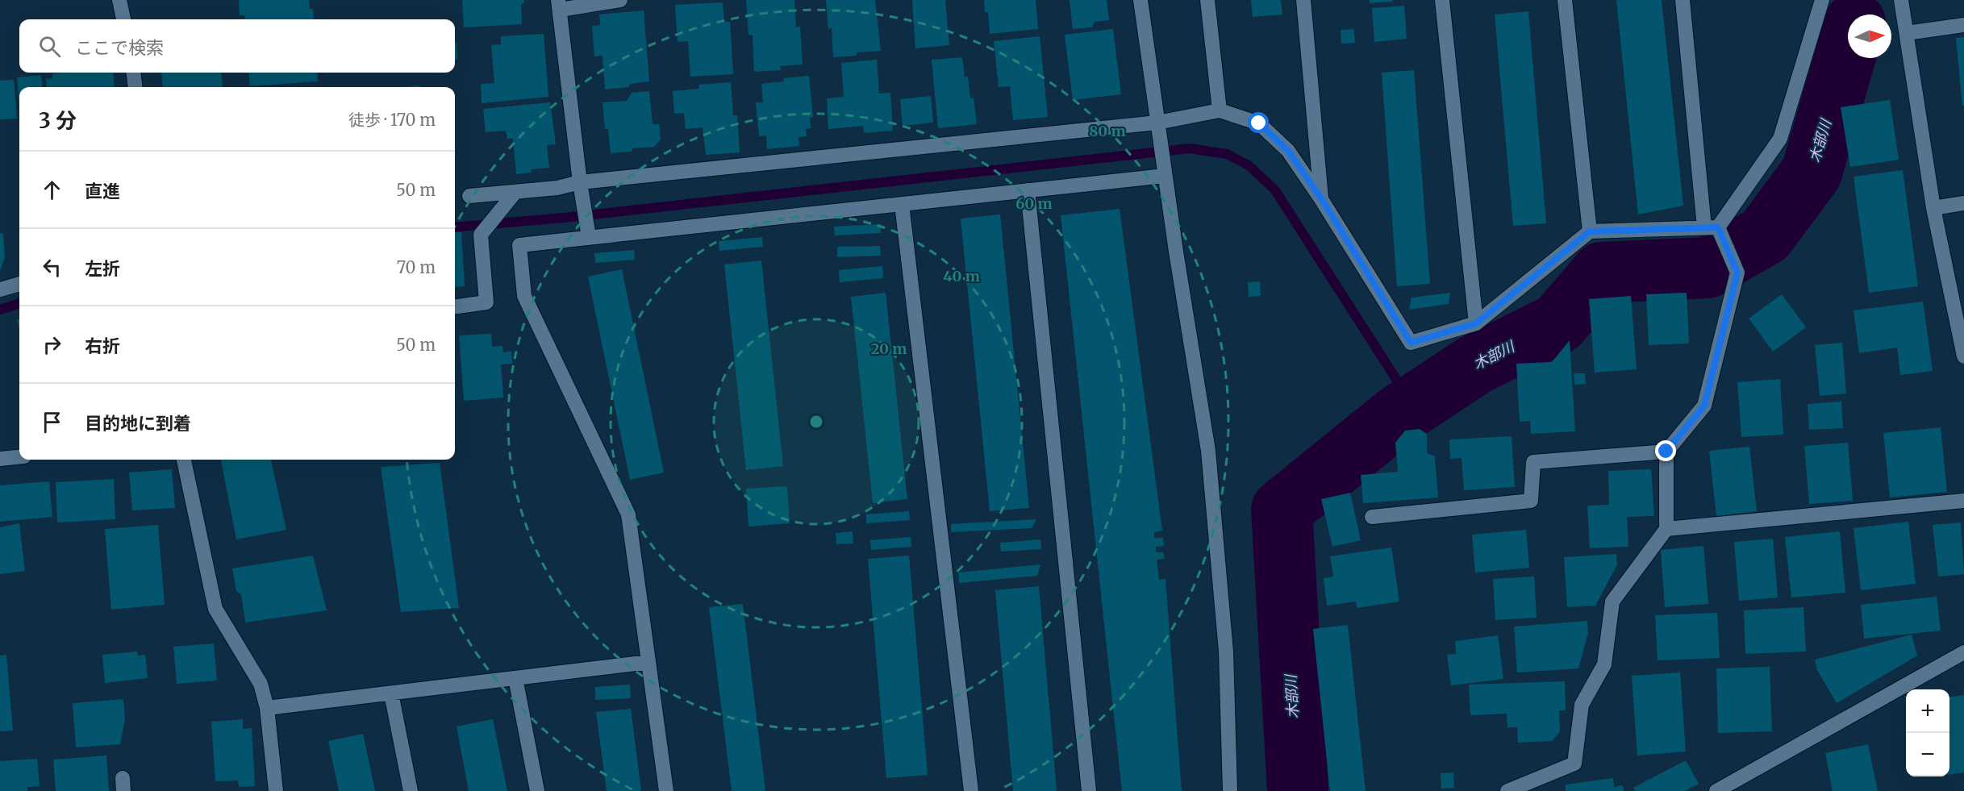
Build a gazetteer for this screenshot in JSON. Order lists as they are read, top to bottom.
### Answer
{
  "water": ["木部川"],
  "north": "right",
  "page": {
    "search": "ここで検索",
    "heading": ["3 分", "徒歩 · 170 m"],
    "list": [
      ["直進", "50 m"],
      ["左折", "70 m"],
      ["右折", "50 m"],
      "目的地に到着"
    ],
    "map_buttons": ["+", "−"]
  },
  "rings": [
    "80 m",
    "60 m",
    "40 m",
    "20 m"
  ]
}
